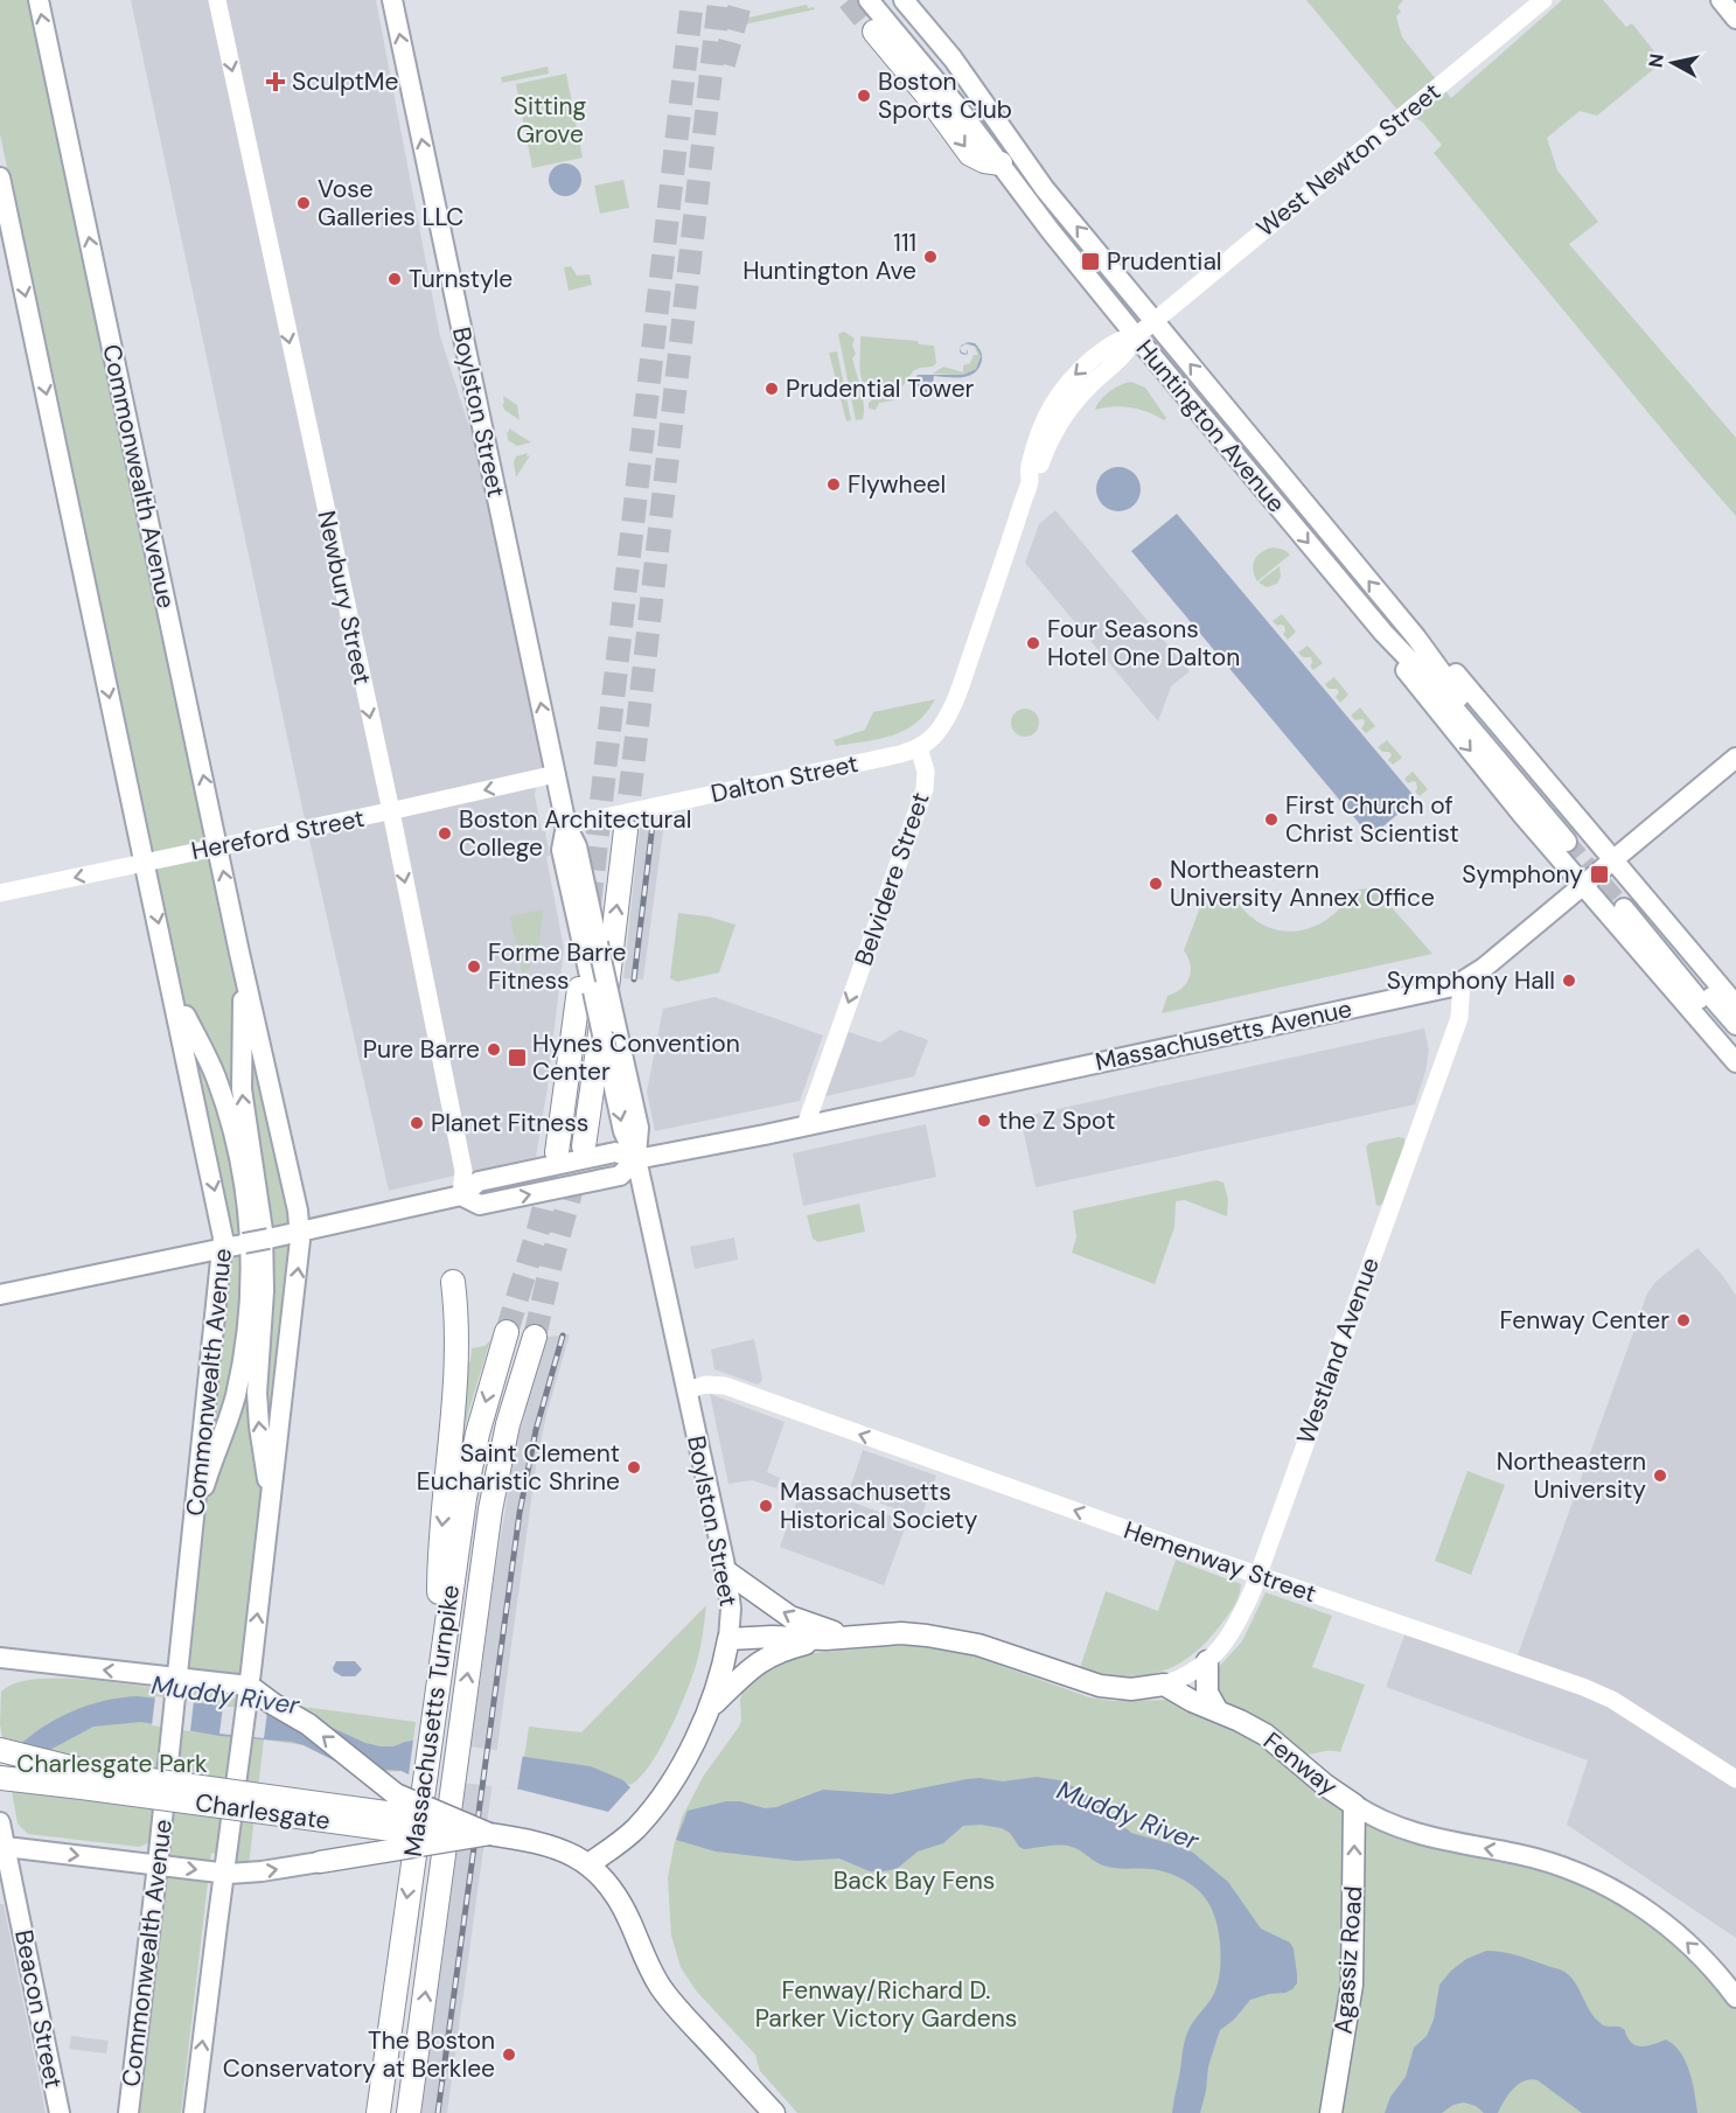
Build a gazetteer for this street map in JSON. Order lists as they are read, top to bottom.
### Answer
{
  "streets": {
    "highway": [
      "Boylston Street",
      "Massachusetts Turnpike",
      "Fenway",
      "Charlesgate",
      "Agassiz Road"
    ],
    "main road": [
      "West Newton Street",
      "Huntington Avenue",
      "Commonwealth Avenue",
      "Newbury Street",
      "Dalton Street",
      "Hereford Street",
      "Belvidere Street",
      "Massachusetts Avenue",
      "Westland Avenue",
      "Hemenway Street",
      "Beacon Street"
    ]
  },
  "crossings": [
    ["West Newton Street", "Huntington Avenue"],
    ["Boylston Street", "Dalton Street"],
    ["Boylston Street", "Hereford Street"],
    ["Boylston Street", "Massachusetts Avenue"],
    ["Boylston Street", "Hemenway Street"],
    ["Boylston Street", "Charlesgate"],
    ["Commonwealth Avenue", "Hereford Street"],
    ["Commonwealth Avenue", "Massachusetts Avenue"],
    ["Newbury Street", "Hereford Street"],
    ["Newbury Street", "Massachusetts Avenue"],
    ["Dalton Street", "Belvidere Street"],
    ["Belvidere Street", "Massachusetts Avenue"],
    ["Massachusetts Avenue", "Westland Avenue"],
    ["Westland Avenue", "Hemenway Street"],
    ["Westland Avenue", "Fenway"],
    ["Fenway", "Agassiz Road"]
  ],
  "one_way": [
    "Newbury Street",
    "Hereford Street",
    "Belvidere Street",
    "Hemenway Street",
    "Fenway",
    "Agassiz Road"
  ],
  "water": ["Muddy River"],
  "parks": [
    "Sitting Grove",
    "Charlesgate Park",
    "Back Bay Fens",
    "Fenway/Richard D. Parker Victory Gardens"
  ],
  "places": {
    "health": ["SculptMe"],
    "other": [
      "Boston Sports Club",
      "Vose Galleries LLC",
      "111 Huntington Ave",
      "Turnstyle",
      "Prudential Tower",
      "Flywheel",
      "Four Seasons Hotel One Dalton",
      "First Church of Christ Scientist",
      "Boston Architectural College",
      "Northeastern University Annex Office",
      "Forme Barre Fitness",
      "Symphony Hall",
      "Pure Barre",
      "the Z Spot",
      "Planet Fitness",
      "Fenway Center",
      "Saint Clement Eucharistic Shrine",
      "Northeastern University",
      "Massachusetts Historical Society",
      "The Boston Conservatory at Berklee"
    ],
    "transit": ["Prudential", "Symphony", "Hynes Convention Center"]
  },
  "north": "left"
}
